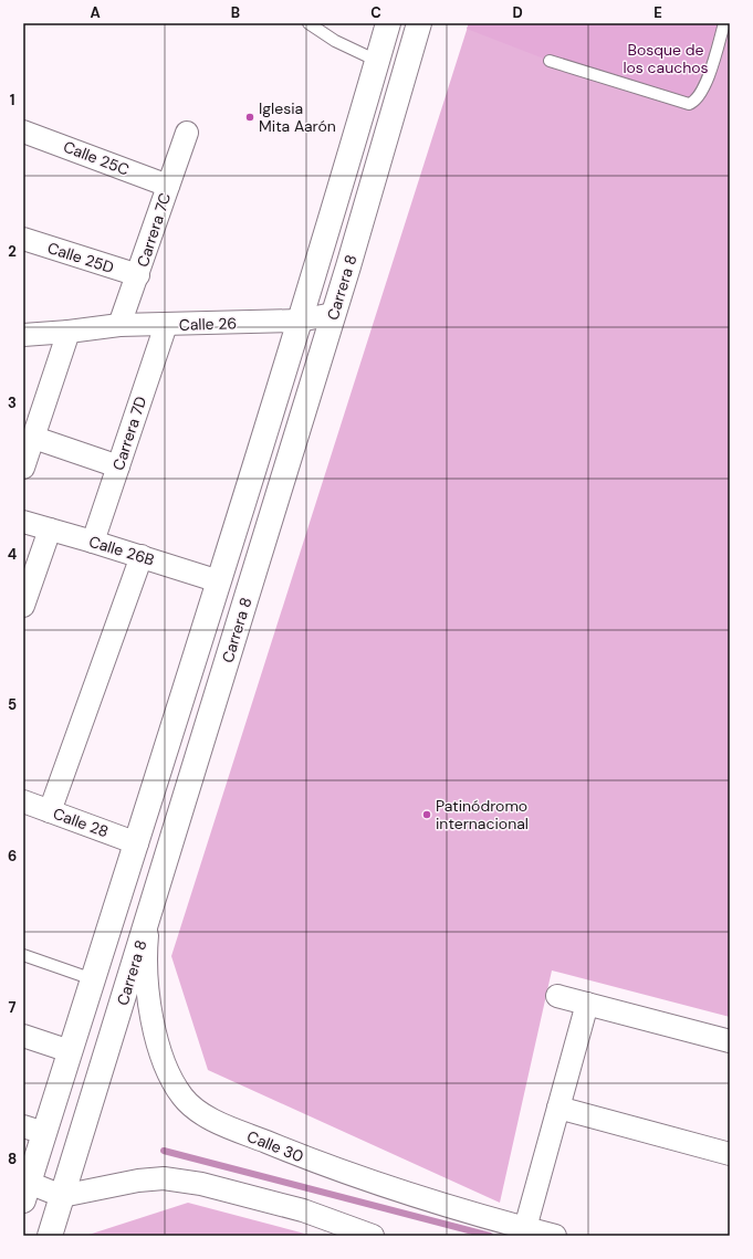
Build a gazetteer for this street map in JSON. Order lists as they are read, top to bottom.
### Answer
{
  "streets": {
    "main road": ["Carrera 8"],
    "street": [
      "Calle 25C",
      "Carrera 7C",
      "Calle 25D",
      "Calle 26",
      "Carrera 7D",
      "Calle 26B",
      "Calle 28",
      "Calle 30"
    ]
  },
  "crossings": [
    ["Calle 25C", "Carrera 7C"],
    ["Carrera 7C", "Calle 25D"],
    ["Carrera 7C", "Calle 26"],
    ["Carrera 8", "Calle 26"],
    ["Carrera 8", "Calle 26B"],
    ["Carrera 8", "Calle 28"],
    ["Carrera 8", "Calle 30"],
    ["Calle 26", "Carrera 7D"],
    ["Carrera 7D", "Calle 26B"]
  ],
  "parks": ["Bosque de los cauchos"],
  "places": ["Iglesia Mita Aarón", "Patinódromo internacional"],
  "grid": {
    "columns": [
      "A",
      "B",
      "C",
      "D",
      "E"
    ],
    "rows": [
      "1",
      "2",
      "3",
      "4",
      "5",
      "6",
      "7",
      "8"
    ]
  }
}
